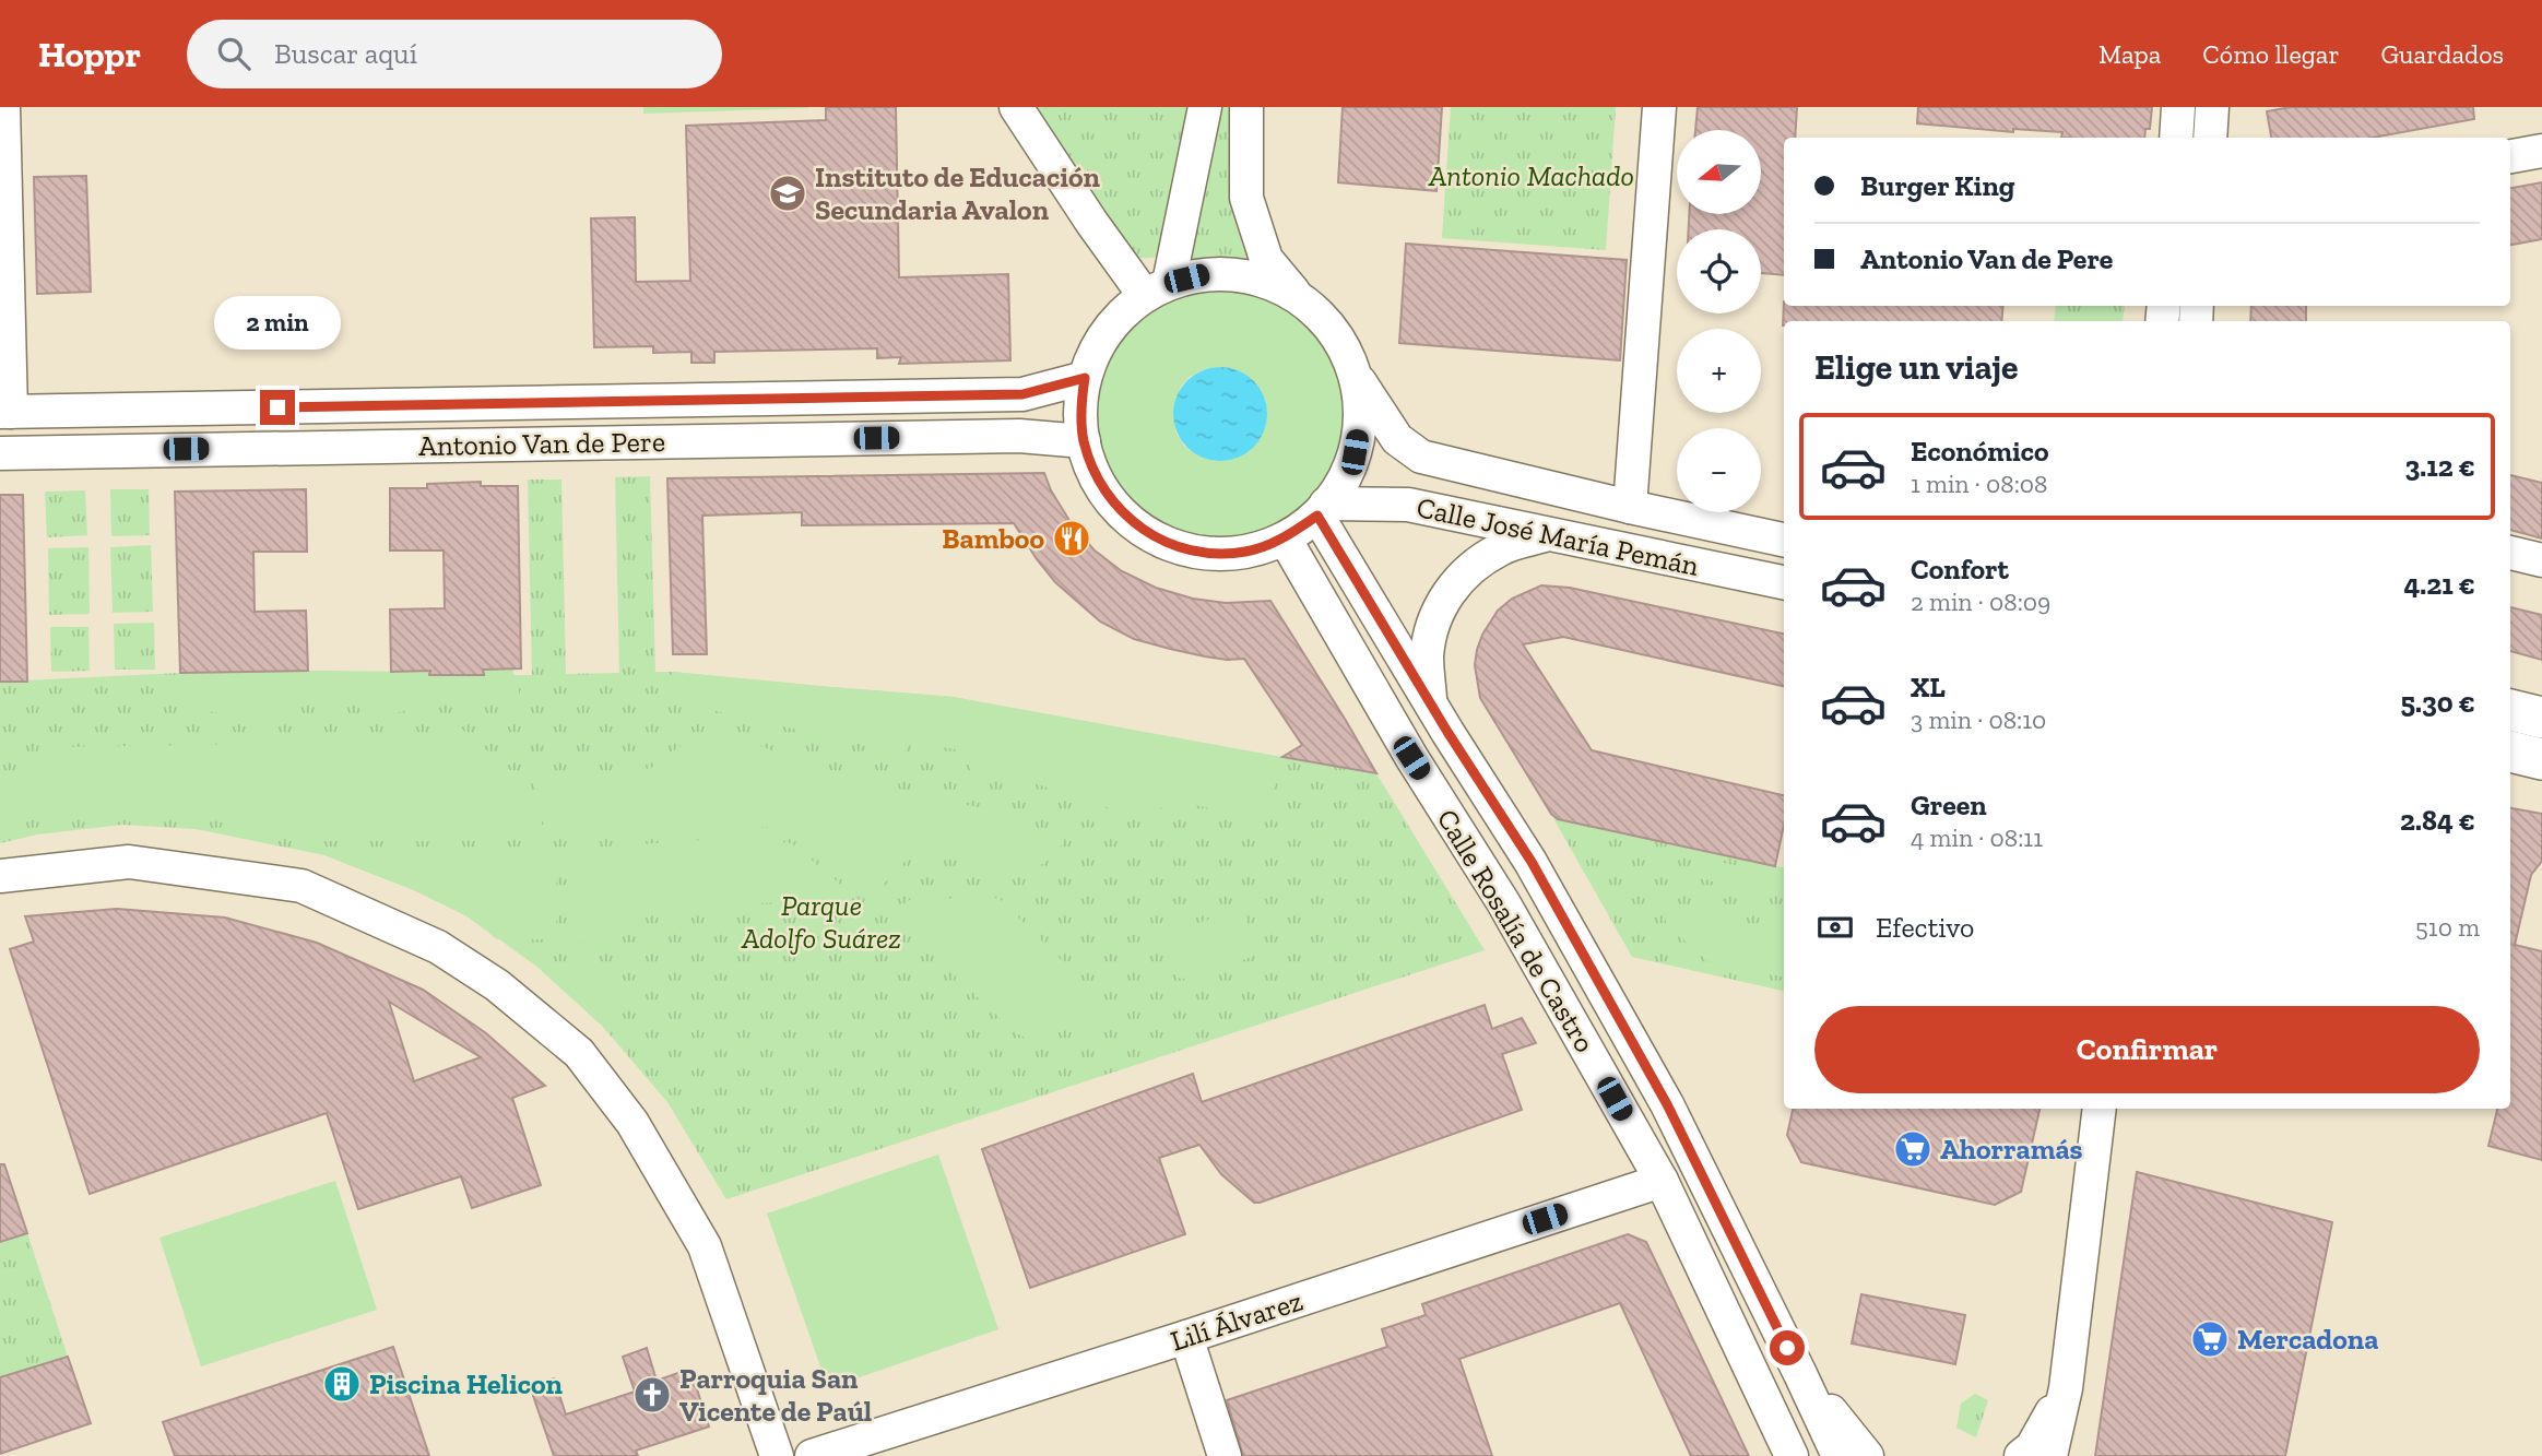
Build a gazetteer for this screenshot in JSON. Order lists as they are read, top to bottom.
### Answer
{
  "streets": {
    "street": [
      "Antonio Van de Pere",
      "Calle José María Pemán",
      "Calle Rosalía de Castro",
      "Lilí Álvarez"
    ]
  },
  "crossings": [
    ["Calle José María Pemán", "Calle Rosalía de Castro"],
    ["Calle Rosalía de Castro", "Lilí Álvarez"]
  ],
  "parks": ["Antonio Machado", "Parque Adolfo Suárez"],
  "places": {
    "school or university": ["Instituto de Educación Secundaria Avalon"],
    "restaurant": ["Bamboo"],
    "supermarket": ["Ahorramás", "Mercadona"],
    "building": ["Piscina Helicon"],
    "church": ["Parroquia San Vicente de Paúl"]
  },
  "north": "left",
  "page": {
    "header": "Hoppr",
    "search": "Buscar aquí",
    "nav": ["Mapa", "Cómo llegar", "Guardados"],
    "map_buttons": ["+", "−"],
    "banner": ["Burger King", "Antonio Van de Pere"],
    "bubble": "2 min",
    "heading": "Elige un viaje",
    "list": [
      {
        "name": "Económico",
        "note": "1 min · 08:08",
        "value": "3.12 €"
      },
      {
        "name": "Confort",
        "note": "2 min · 08:09",
        "value": "4.21 €"
      },
      {
        "name": "XL",
        "note": "3 min · 08:10",
        "value": "5.30 €"
      },
      {
        "name": "Green",
        "note": "4 min · 08:11",
        "value": "2.84 €"
      }
    ],
    "pay": ["Efectivo", "510 m"],
    "buttons": "Confirmar"
  }
}
